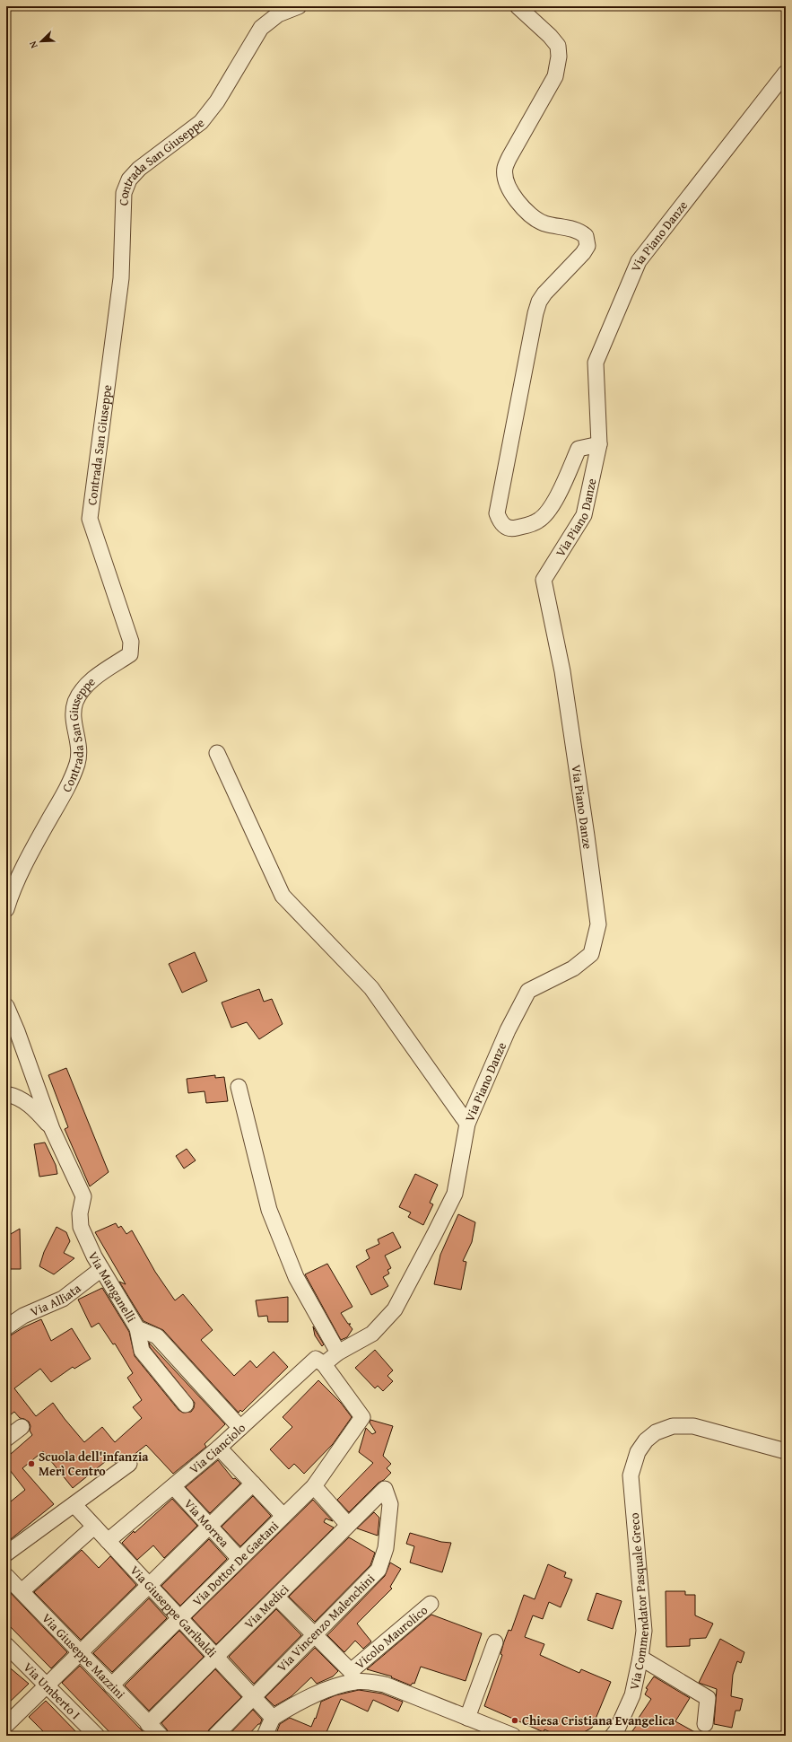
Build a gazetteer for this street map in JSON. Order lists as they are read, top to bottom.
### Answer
{
  "streets": {
    "street": [
      "Contrada San Giuseppe",
      "Via Piano Danze",
      "Via Manganelli",
      "Via Alliata",
      "Via Cianciolo",
      "Via Morrea",
      "Via Dottor De Gaetani",
      "Via Commendator Pasquale Greco",
      "Via Medici",
      "Via Giuseppe Garibaldi",
      "Via Vincenzo Malenchini",
      "Vicolo Maurolico",
      "Via Giuseppe Mazzini",
      "Via Umberto I"
    ]
  },
  "crossings": [
    ["Via Piano Danze", "Via Cianciolo"],
    ["Via Manganelli", "Via Alliata"],
    ["Via Manganelli", "Via Cianciolo"],
    ["Via Cianciolo", "Via Morrea"],
    ["Via Cianciolo", "Via Giuseppe Garibaldi"],
    ["Via Morrea", "Via Dottor De Gaetani"],
    ["Via Dottor De Gaetani", "Via Giuseppe Garibaldi"],
    ["Via Dottor De Gaetani", "Via Giuseppe Mazzini"],
    ["Via Medici", "Via Giuseppe Garibaldi"],
    ["Via Medici", "Via Vincenzo Malenchini"],
    ["Via Medici", "Via Giuseppe Mazzini"],
    ["Via Giuseppe Garibaldi", "Via Vincenzo Malenchini"]
  ],
  "places": ["Scuola dell'infanzia Merì Centro", "Chiesa Cristiana Evangelica"],
  "north": "bottom left"
}
